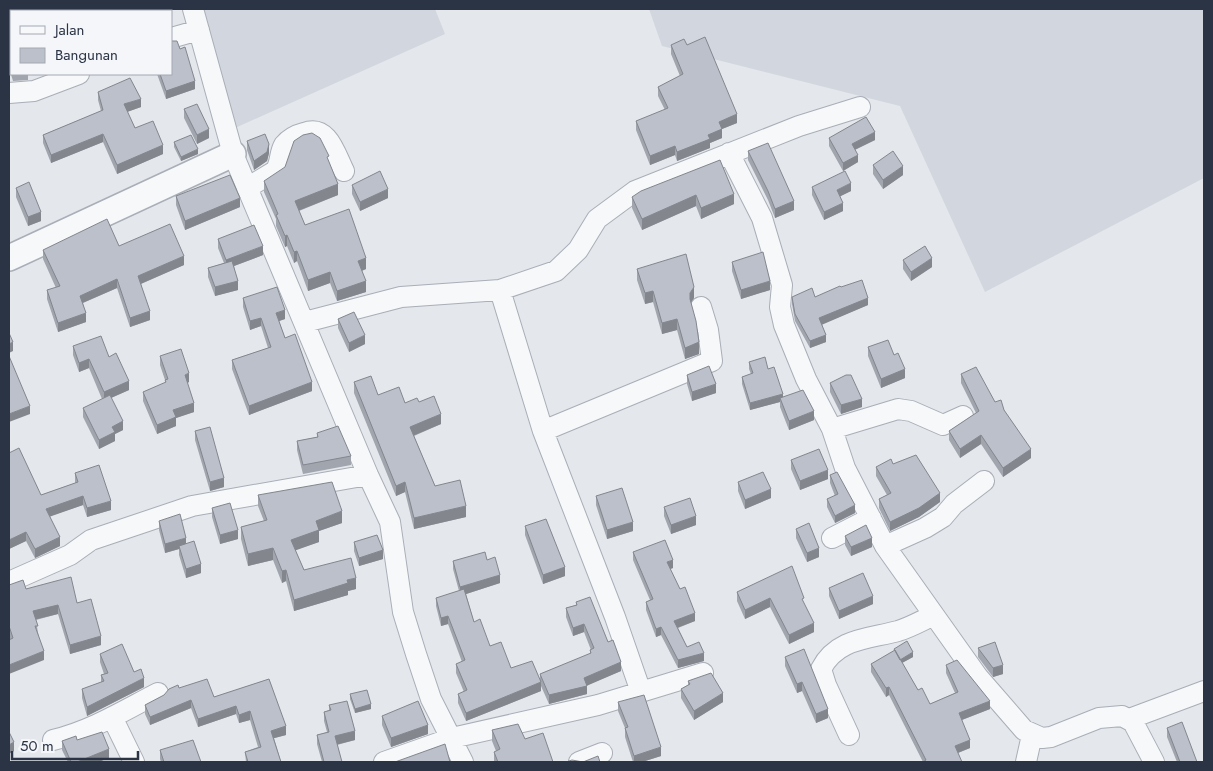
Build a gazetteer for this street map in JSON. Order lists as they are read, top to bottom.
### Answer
{
  "legend": ["Jalan", "Bangunan"],
  "scale_bar": "50 m"
}
